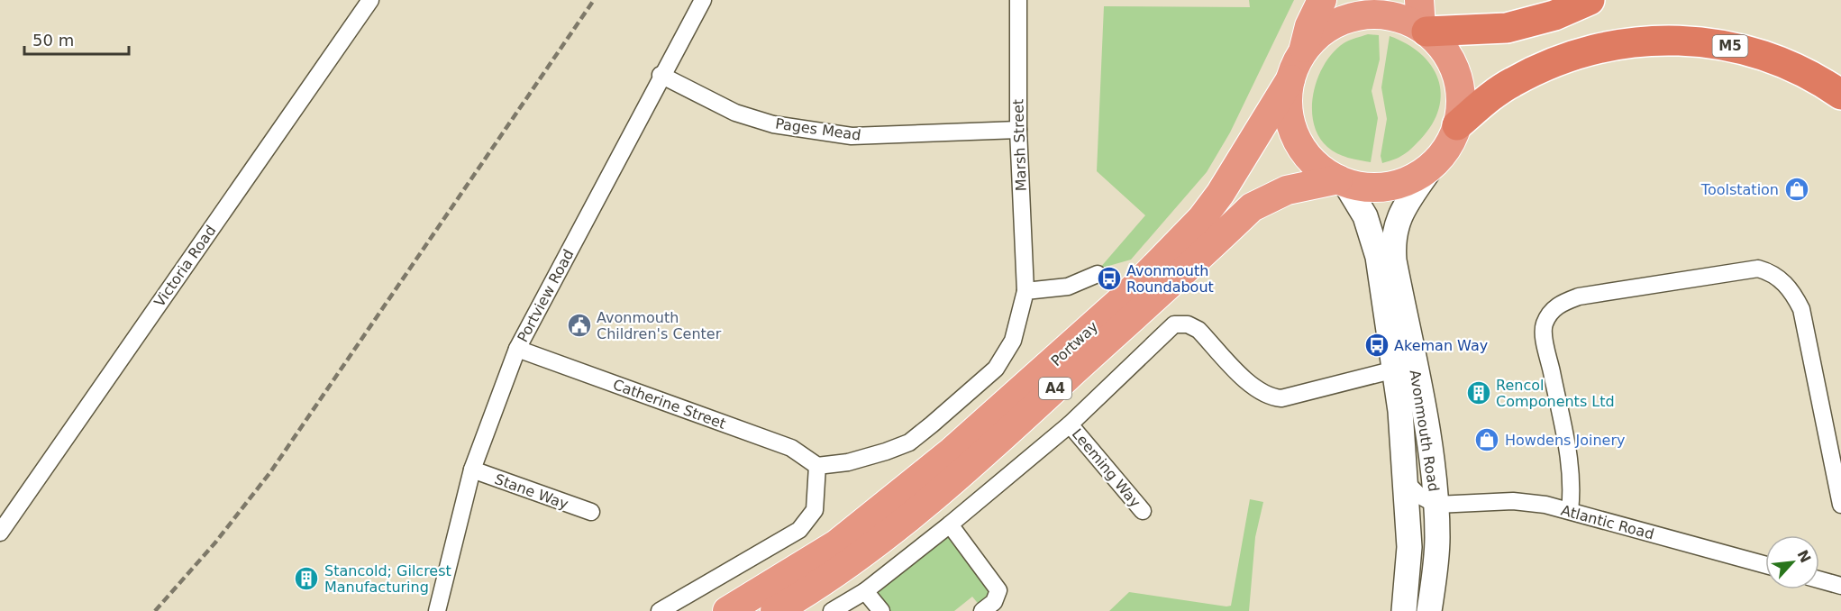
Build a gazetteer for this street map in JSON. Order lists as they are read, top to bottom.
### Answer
{
  "streets": {
    "highway": ["M5", "Portway", "A4"],
    "main road": ["Avonmouth Road"],
    "street": [
      "Pages Mead",
      "Marsh Street",
      "Victoria Road",
      "Portview Road",
      "Catherine Street",
      "Leeming Way",
      "Stane Way",
      "Atlantic Road"
    ]
  },
  "crossings": [
    ["M5", "Portway"],
    ["M5", "Avonmouth Road"],
    ["Pages Mead", "Marsh Street"],
    ["Pages Mead", "Portview Road"],
    ["Portview Road", "Catherine Street"],
    ["Portview Road", "Stane Way"],
    ["Portway", "Avonmouth Road"],
    ["Avonmouth Road", "Atlantic Road"]
  ],
  "places": {
    "shop": ["Toolstation", "Howdens Joinery"],
    "bus stop": ["Avonmouth Roundabout", "Akeman Way"],
    "public building": ["Avonmouth Children's Center"],
    "building": ["Rencol Components Ltd", "Stancold; Gilcrest Manufacturing"]
  },
  "scale_bar": "50 m",
  "north": "top right"
}
